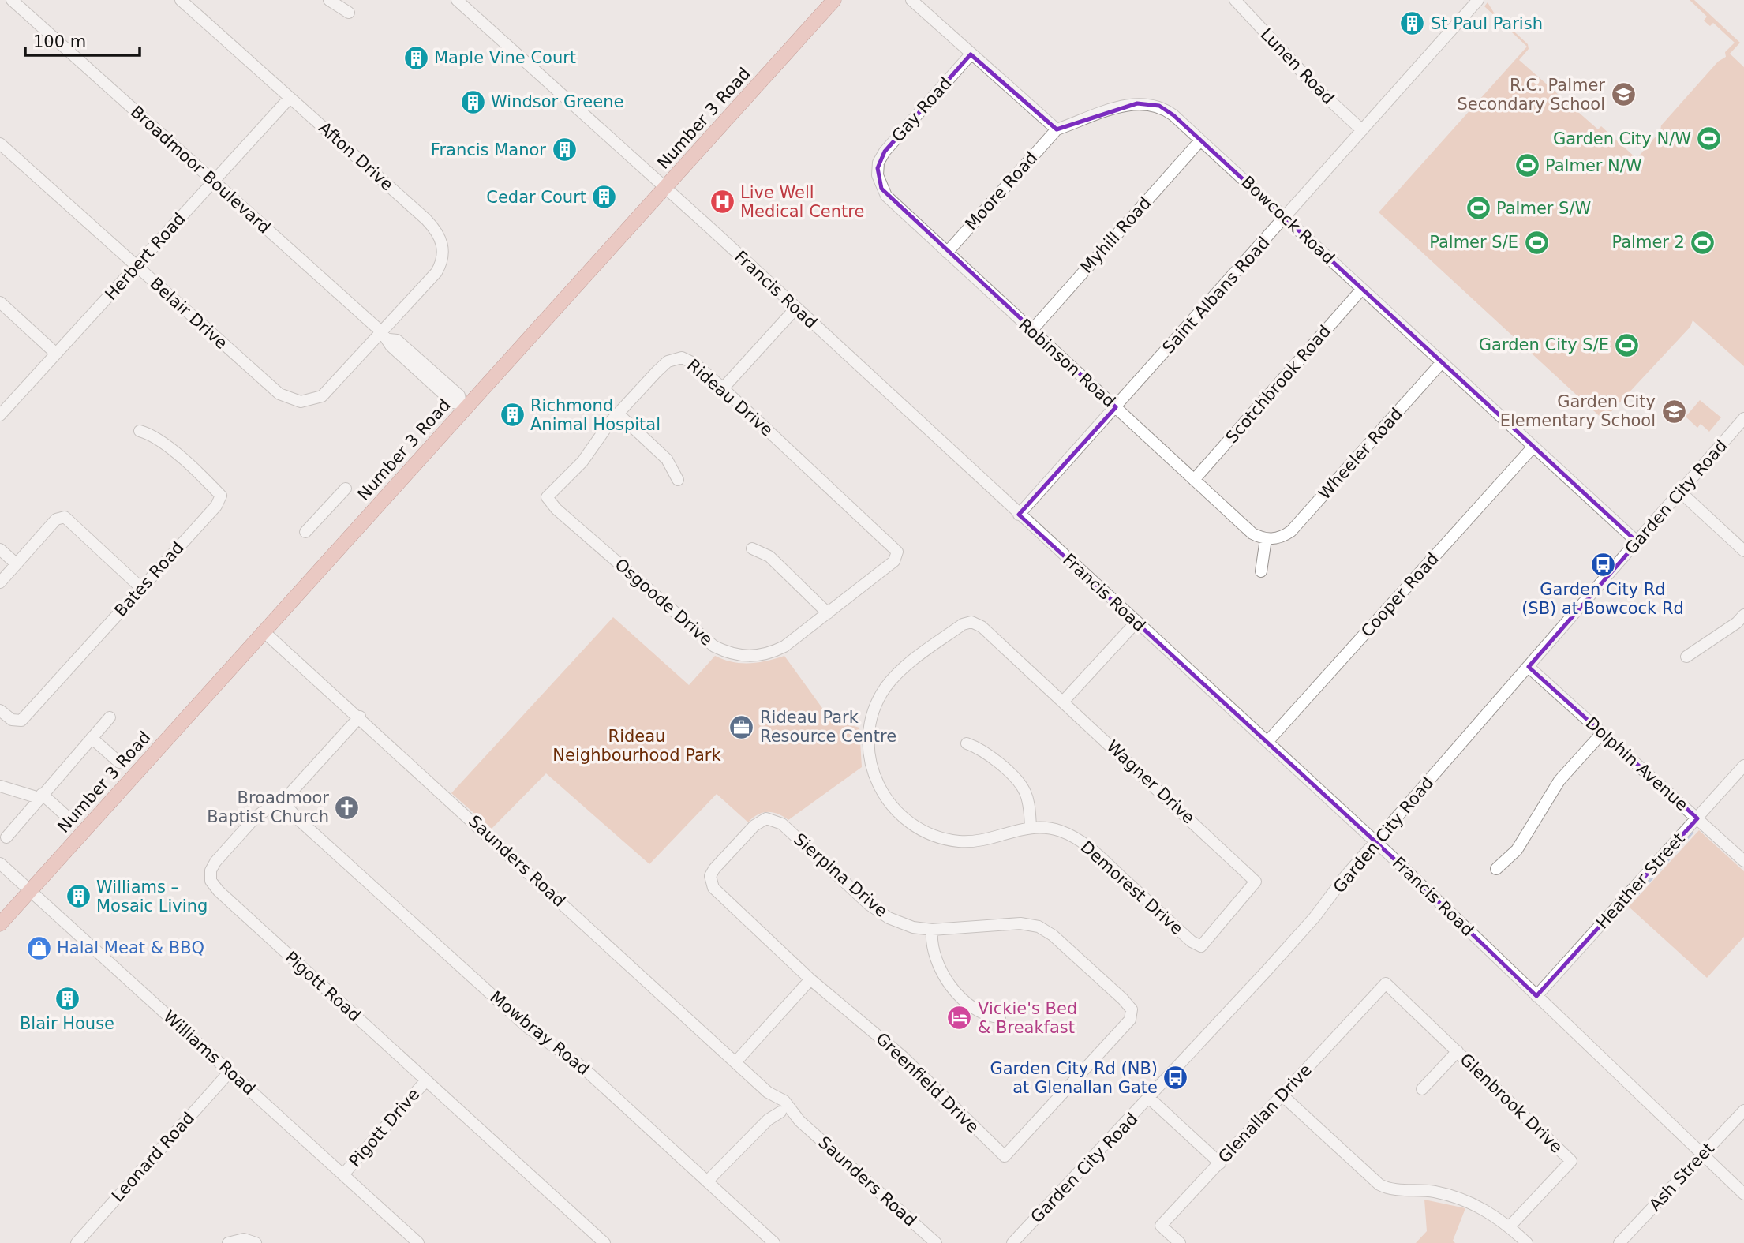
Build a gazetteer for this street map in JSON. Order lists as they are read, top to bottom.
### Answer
{
  "streets": {
    "main road": ["Number 3 Road"],
    "street": [
      "Lunen Road",
      "Gay Road",
      "Afton Drive",
      "Broadmoor Boulevard",
      "Moore Road",
      "Bowcock Road",
      "Myhill Road",
      "Herbert Road",
      "Francis Road",
      "Saint Albans Road",
      "Belair Drive",
      "Robinson Road",
      "Scotchbrook Road",
      "Rideau Drive",
      "Wheeler Road",
      "Garden City Road",
      "Bates Road",
      "Cooper Road",
      "Osgoode Drive",
      "Dolphin Avenue",
      "Wagner Drive",
      "Saunders Road",
      "Sierpina Drive",
      "Heather Street",
      "Demorest Drive",
      "Pigott Road",
      "Mowbray Road",
      "Williams Road",
      "Greenfield Drive",
      "Glenbrook Drive",
      "Glenallan Drive",
      "Pigott Drive",
      "Leonard Road",
      "Ash Street"
    ]
  },
  "crossings": [
    ["Lunen Road", "Saint Albans Road"],
    ["Gay Road", "Robinson Road"],
    ["Number 3 Road", "Broadmoor Boulevard"],
    ["Number 3 Road", "Francis Road"],
    ["Number 3 Road", "Saunders Road"],
    ["Number 3 Road", "Williams Road"],
    ["Afton Drive", "Broadmoor Boulevard"],
    ["Afton Drive", "Herbert Road"],
    ["Afton Drive", "Belair Drive"],
    ["Broadmoor Boulevard", "Herbert Road"],
    ["Broadmoor Boulevard", "Belair Drive"],
    ["Moore Road", "Bowcock Road"],
    ["Moore Road", "Robinson Road"],
    ["Bowcock Road", "Myhill Road"],
    ["Bowcock Road", "Saint Albans Road"],
    ["Bowcock Road", "Scotchbrook Road"],
    ["Bowcock Road", "Wheeler Road"],
    ["Bowcock Road", "Garden City Road"],
    ["Bowcock Road", "Cooper Road"],
    ["Myhill Road", "Robinson Road"],
    ["Herbert Road", "Belair Drive"],
    ["Francis Road", "Saint Albans Road"],
    ["Francis Road", "Garden City Road"],
    ["Francis Road", "Cooper Road"],
    ["Francis Road", "Heather Street"],
    ["Francis Road", "Ash Street"],
    ["Saint Albans Road", "Robinson Road"],
    ["Robinson Road", "Scotchbrook Road"],
    ["Robinson Road", "Wheeler Road"],
    ["Rideau Drive", "Osgoode Drive"],
    ["Garden City Road", "Dolphin Avenue"],
    ["Dolphin Avenue", "Heather Street"],
    ["Wagner Drive", "Demorest Drive"],
    ["Saunders Road", "Pigott Road"],
    ["Sierpina Drive", "Greenfield Drive"],
    ["Pigott Road", "Mowbray Road"],
    ["Pigott Road", "Pigott Drive"],
    ["Williams Road", "Pigott Drive"],
    ["Williams Road", "Leonard Road"],
    ["Glenbrook Drive", "Glenallan Drive"]
  ],
  "parks": ["Rideau Neighbourhood Park"],
  "places": {
    "building": [
      "St Paul Parish",
      "Maple Vine Court",
      "Windsor Greene",
      "Francis Manor",
      "Cedar Court",
      "Richmond Animal Hospital",
      "Williams – Mosaic Living",
      "Blair House"
    ],
    "school or university": ["R.C. Palmer Secondary School", "Garden City Elementary School"],
    "sports": [
      "Garden City N/W",
      "Palmer N/W",
      "Palmer S/W",
      "Palmer S/E",
      "Palmer 2",
      "Garden City S/E"
    ],
    "hospital": ["Live Well Medical Centre"],
    "bus stop": ["Garden City Rd (SB) at Bowcock Rd", "Garden City Rd (NB) at Glenallan Gate"],
    "office": ["Rideau Park Resource Centre"],
    "church": ["Broadmoor Baptist Church"],
    "shop": ["Halal Meat & BBQ"],
    "hotel": ["Vickie's Bed & Breakfast"]
  },
  "scale_bar": "100 m"
}
